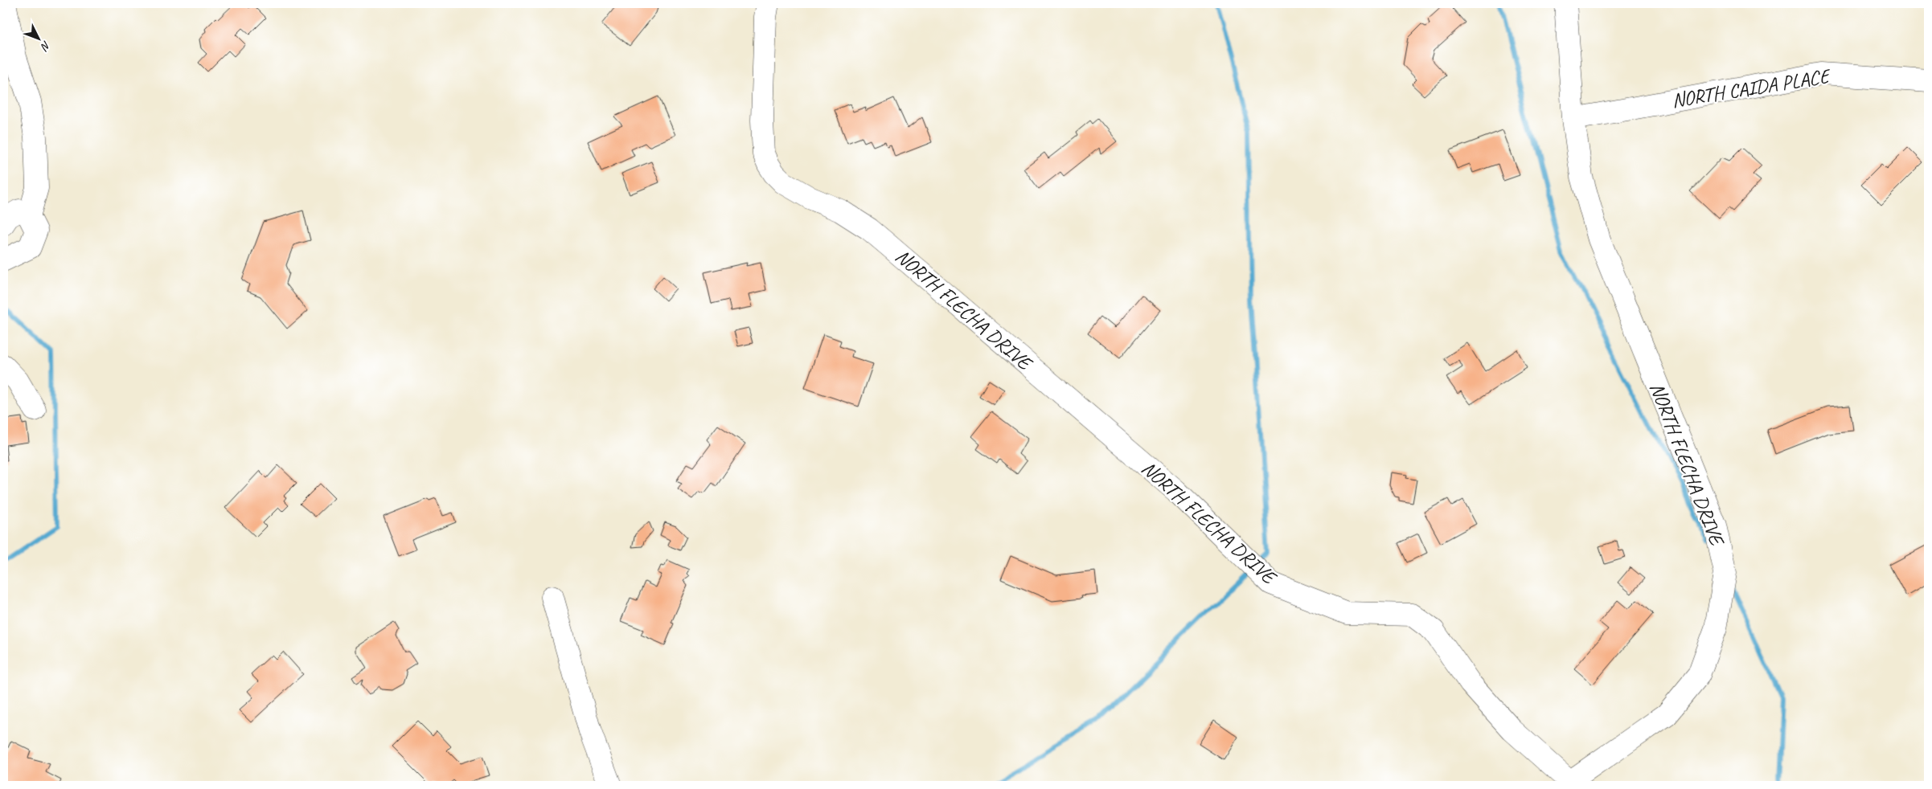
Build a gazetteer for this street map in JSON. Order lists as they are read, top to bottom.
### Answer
{
  "streets": {
    "street": ["NORTH CAIDA PLACE", "NORTH FLECHA DRIVE"]
  },
  "crossings": [
    ["NORTH CAIDA PLACE", "NORTH FLECHA DRIVE"]
  ],
  "north": "bottom right"
}
